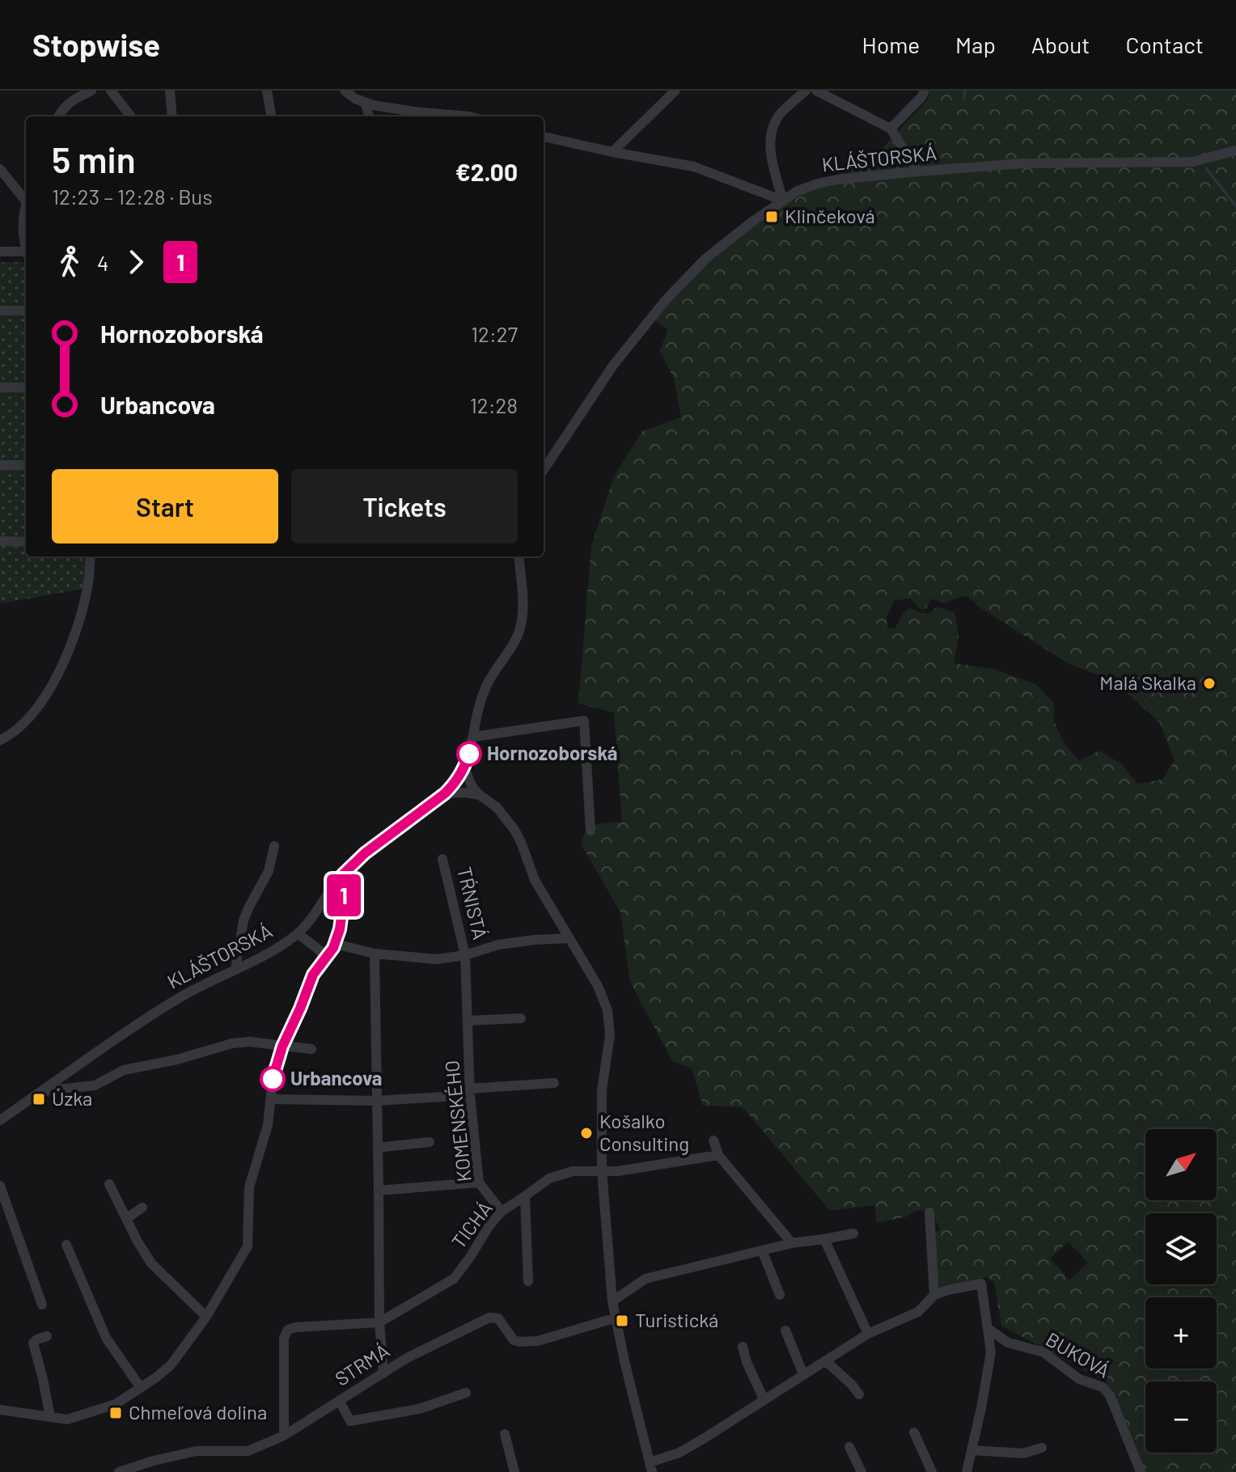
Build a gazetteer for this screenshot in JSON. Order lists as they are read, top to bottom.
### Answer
{
  "streets": {
    "street": [
      "KLÁŠTORSKÁ",
      "TŔNISTÁ",
      "KOMENSKÉHO",
      "TICHÁ",
      "BUKOVÁ",
      "STRMÁ"
    ]
  },
  "crossings": [
    ["TŔNISTÁ", "KOMENSKÉHO"],
    ["KOMENSKÉHO", "TICHÁ"]
  ],
  "places": {
    "transit": [
      "Klinčeková",
      "Úzka",
      "Turistická",
      "Chmeľová dolina"
    ],
    "other": [
      "Malá Skalka",
      "Hornozoborská",
      "Urbancova",
      "Košalko Consulting"
    ]
  },
  "lines": ["bus line 1"],
  "north": "top right",
  "page": {
    "header": "Stopwise",
    "nav": [
      "Home",
      "Map",
      "About",
      "Contact"
    ],
    "on_map": "1",
    "heading": ["5 min", "12:23 – 12:28 · Bus", "€2.00"],
    "legs": ["4", "1"],
    "list": [
      {
        "name": "Hornozoborská",
        "value": "12:27"
      },
      {
        "name": "Urbancova",
        "value": "12:28"
      }
    ],
    "buttons": ["Start", "Tickets"],
    "map_buttons": ["+", "−"]
  }
}
